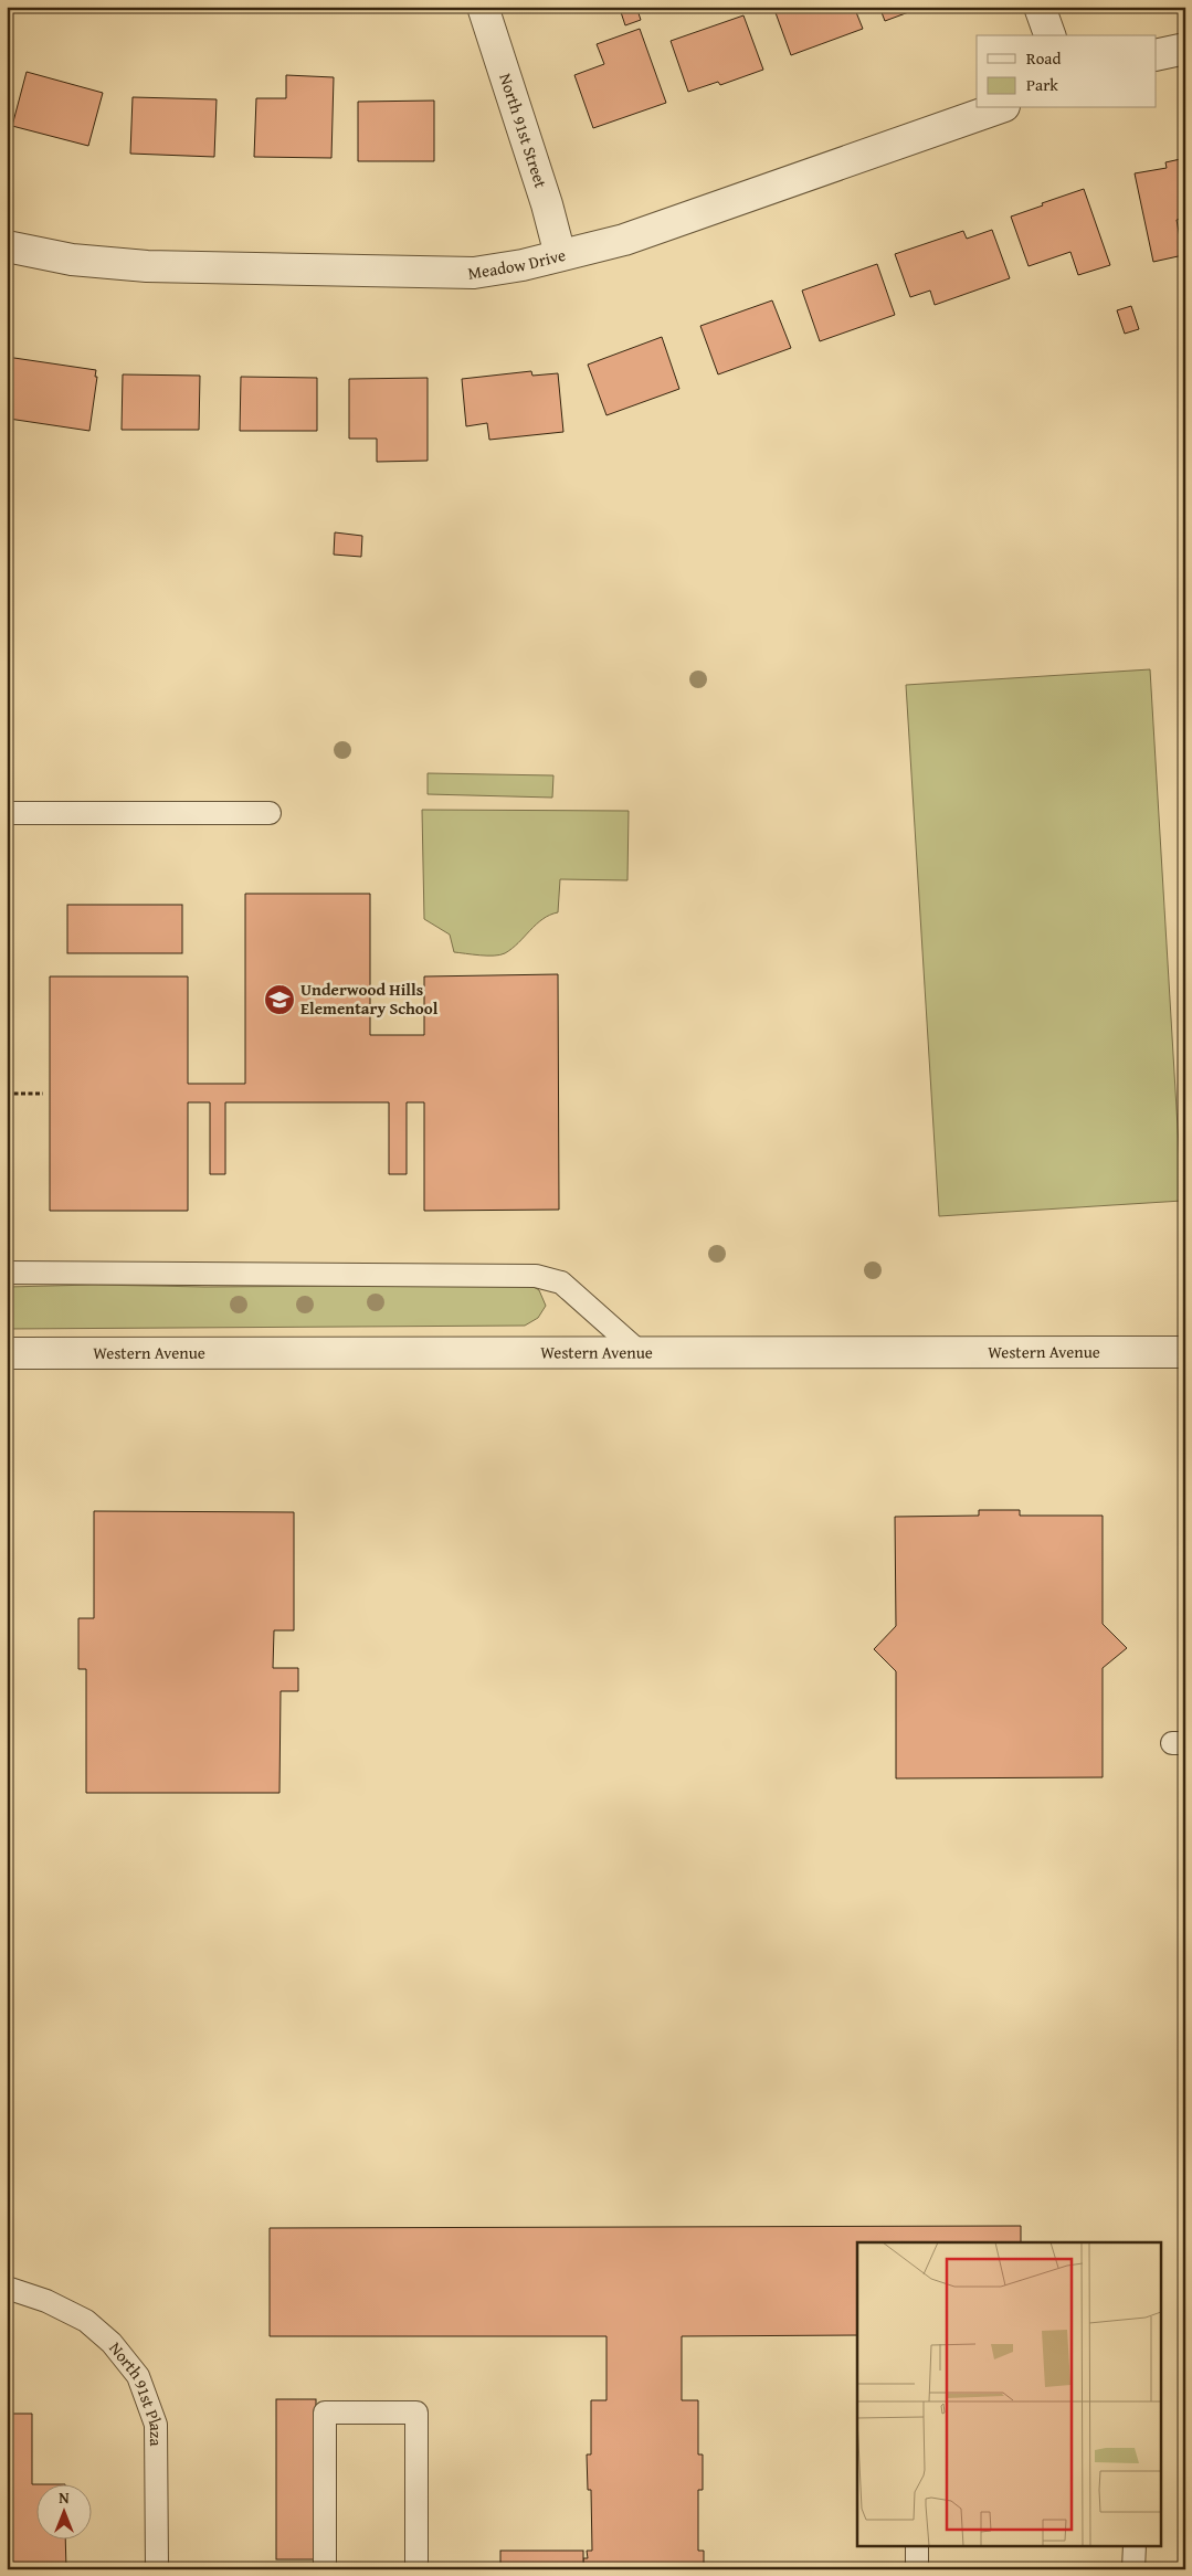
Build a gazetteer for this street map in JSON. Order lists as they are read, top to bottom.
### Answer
{
  "streets": {
    "street": ["North 91st Street", "Meadow Drive", "Western Avenue"],
    "lane": ["North 91st Plaza"]
  },
  "crossings": [
    ["North 91st Street", "Meadow Drive"]
  ],
  "places": {
    "school or university": ["Underwood Hills Elementary School"]
  },
  "legend": ["Road", "Park"],
  "north": "top"
}
